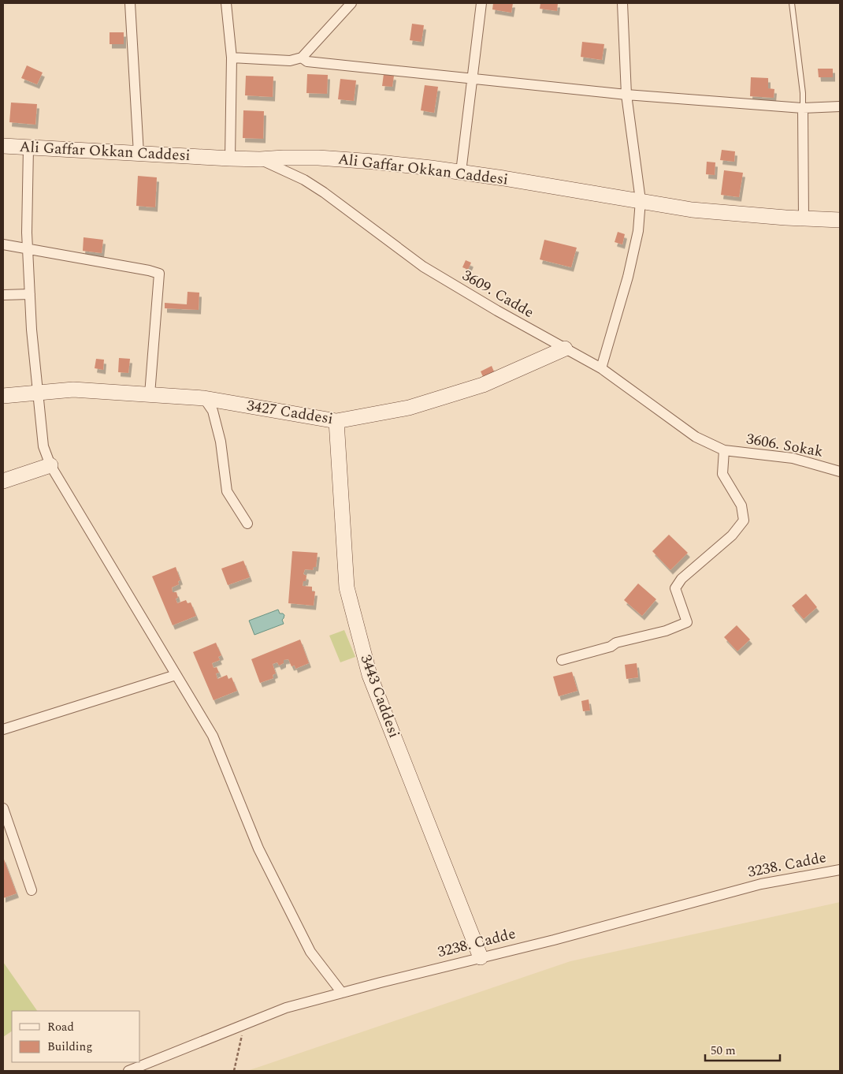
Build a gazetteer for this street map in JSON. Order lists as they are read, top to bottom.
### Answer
{
  "streets": {
    "street": [
      "Ali Gaffar Okkan Caddesi",
      "3609. Cadde",
      "3427 Caddesi",
      "3606. Sokak",
      "3443 Caddesi",
      "3238. Cadde"
    ]
  },
  "crossings": [
    ["Ali Gaffar Okkan Caddesi", "3609. Cadde"],
    ["3609. Cadde", "3427 Caddesi"],
    ["3609. Cadde", "3606. Sokak"],
    ["3427 Caddesi", "3443 Caddesi"],
    ["3443 Caddesi", "3238. Cadde"]
  ],
  "legend": ["Road", "Building"],
  "scale_bar": "50 m"
}
